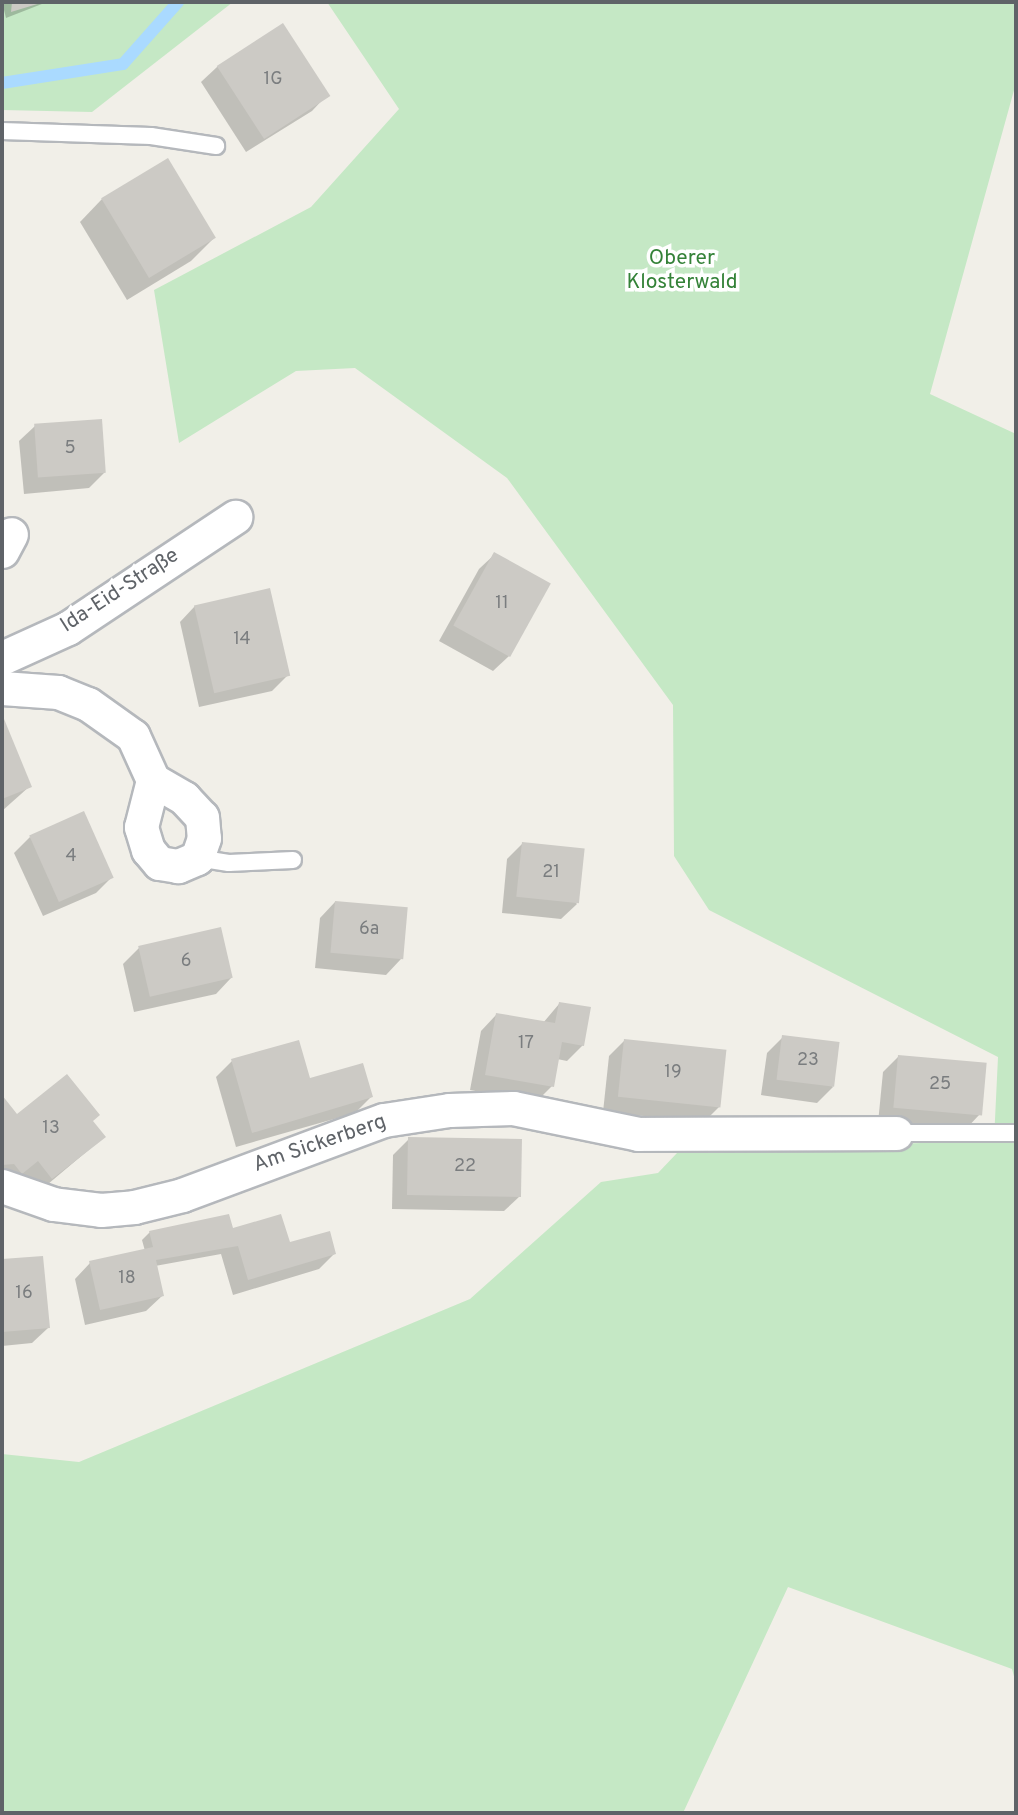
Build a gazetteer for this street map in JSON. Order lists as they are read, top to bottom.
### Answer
{
  "streets": {
    "street": ["Ida-Eid-Straße", "Am Sickerberg"]
  },
  "parks": ["Oberer Klosterwald"],
  "house_numbers": [
    "1G",
    "5",
    "11",
    "14",
    "4",
    "21",
    "6a",
    "6",
    "17",
    "23",
    "19",
    "25",
    "13",
    "22",
    "18",
    "16"
  ]
}
